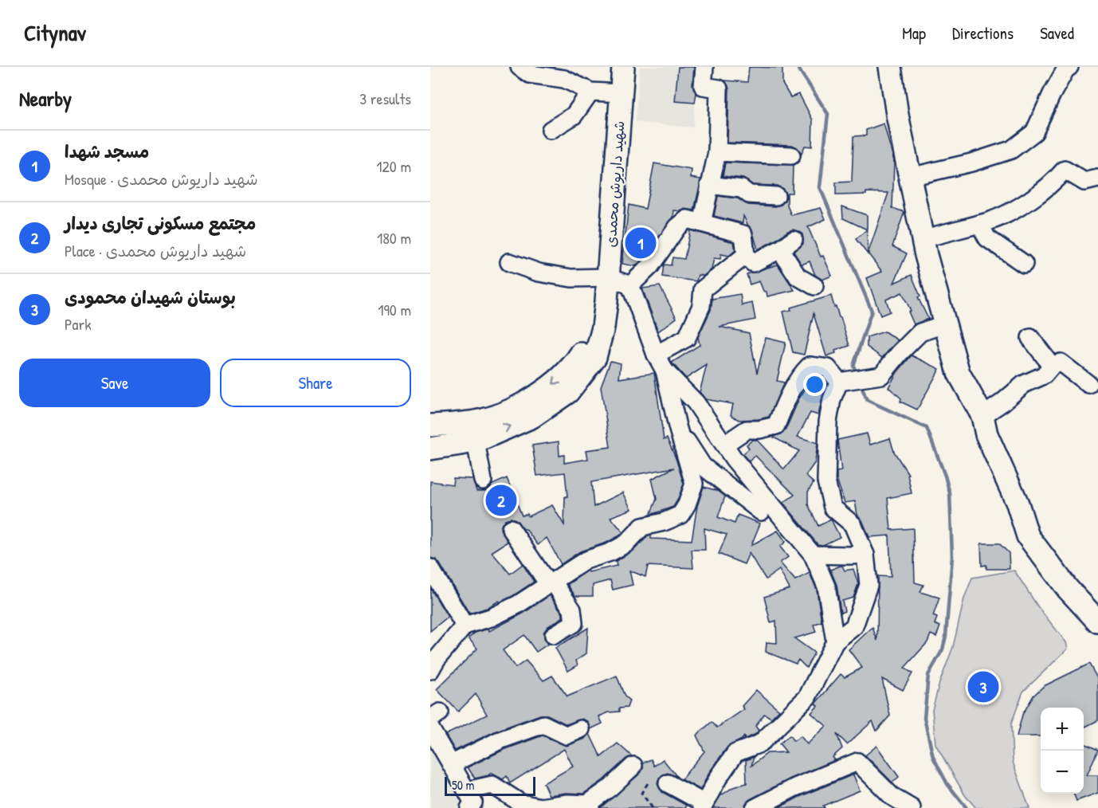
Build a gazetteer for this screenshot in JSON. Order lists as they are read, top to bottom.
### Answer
{
  "streets": {
    "main road": ["شهید داریوش محمدی"]
  },
  "scale_bar": "50 m",
  "page": {
    "header": "Citynav",
    "nav": ["Map", "Directions", "Saved"],
    "heading": ["Nearby", "3 results"],
    "list": [
      {
        "mark": "1",
        "name": "مسجد شهدا",
        "note": "Mosque · شهید داریوش محمدی",
        "value": "120 m"
      },
      {
        "mark": "2",
        "name": "مجتمع مسکونی تجاری دیدار",
        "note": "Place · شهید داریوش محمدی",
        "value": "180 m"
      },
      {
        "mark": "3",
        "name": "بوستان شهیدان محمودی",
        "note": "Park",
        "value": "190 m"
      }
    ],
    "pins": ["1", "2", "3"],
    "buttons": ["Save", "Share"],
    "map_buttons": ["+", "−"],
    "scale": "50 m"
  }
}
